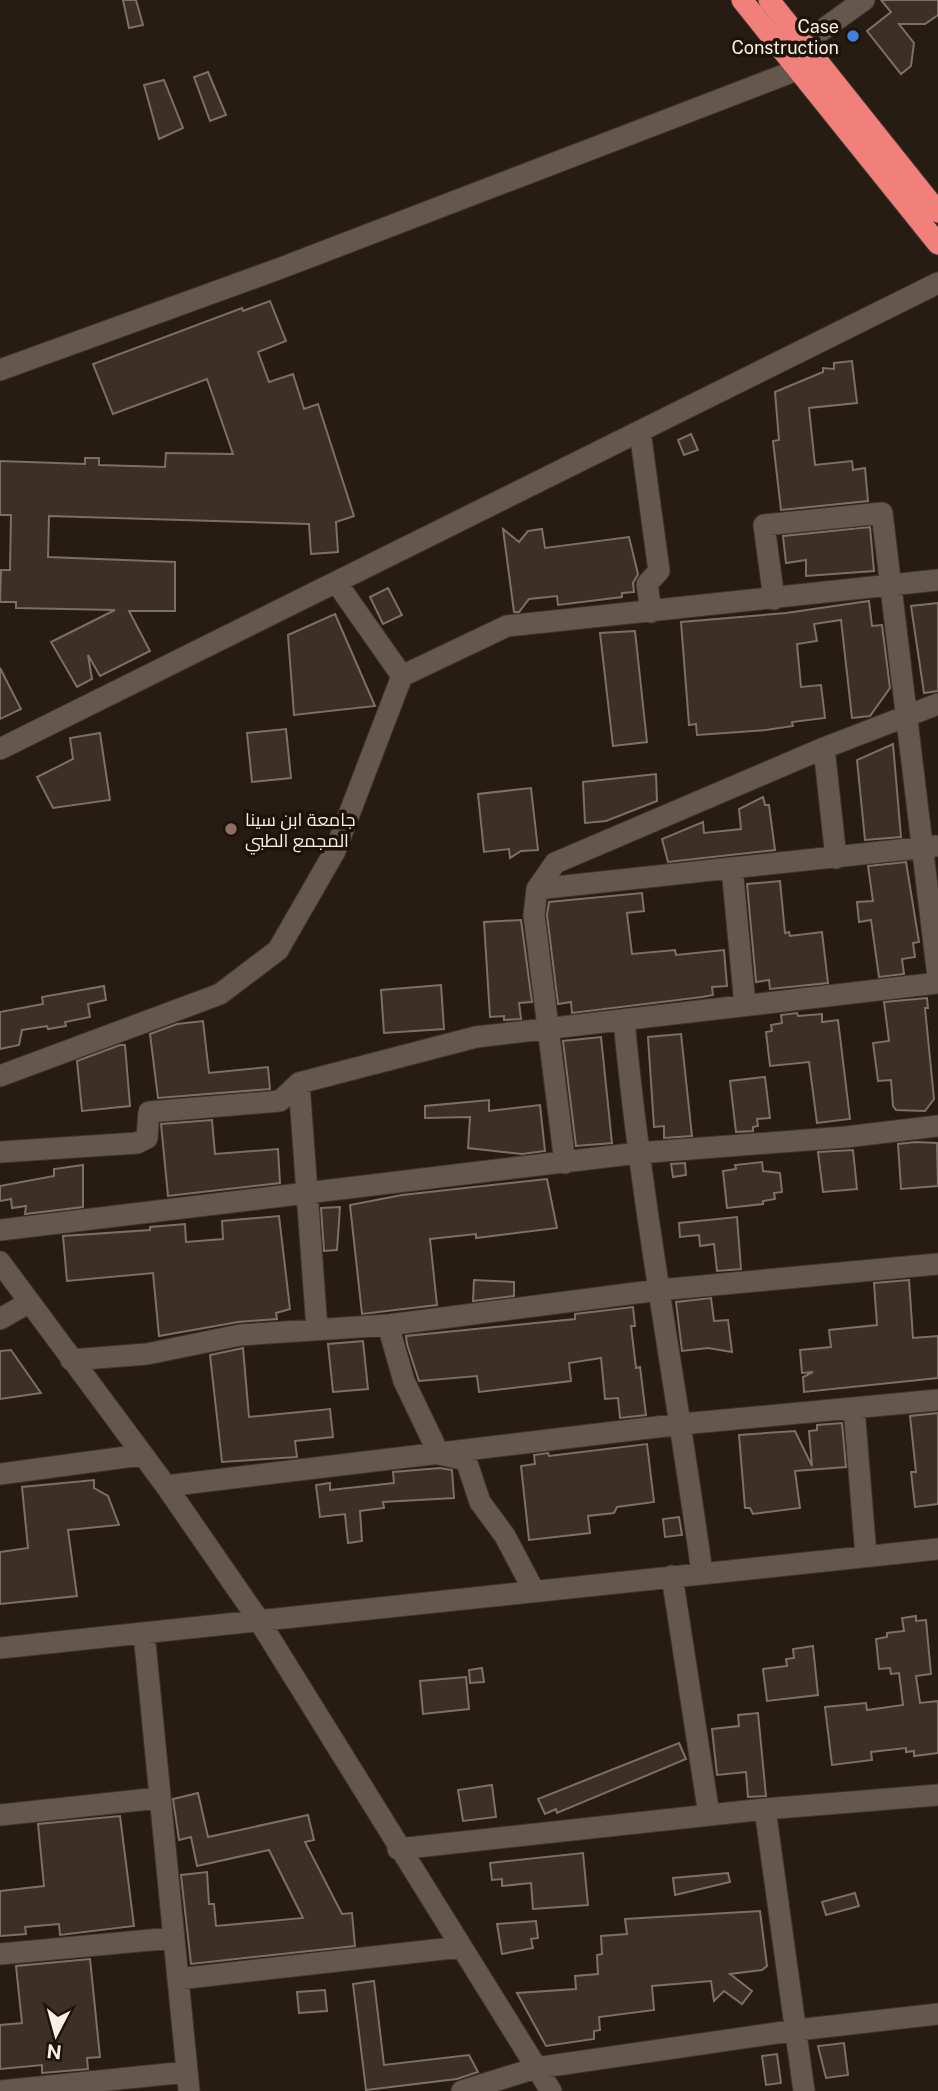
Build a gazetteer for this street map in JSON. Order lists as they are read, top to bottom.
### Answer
{
  "places": ["Case Construction", "جامعة ابن سينا المجمع الطبي"],
  "north": "bottom"
}
